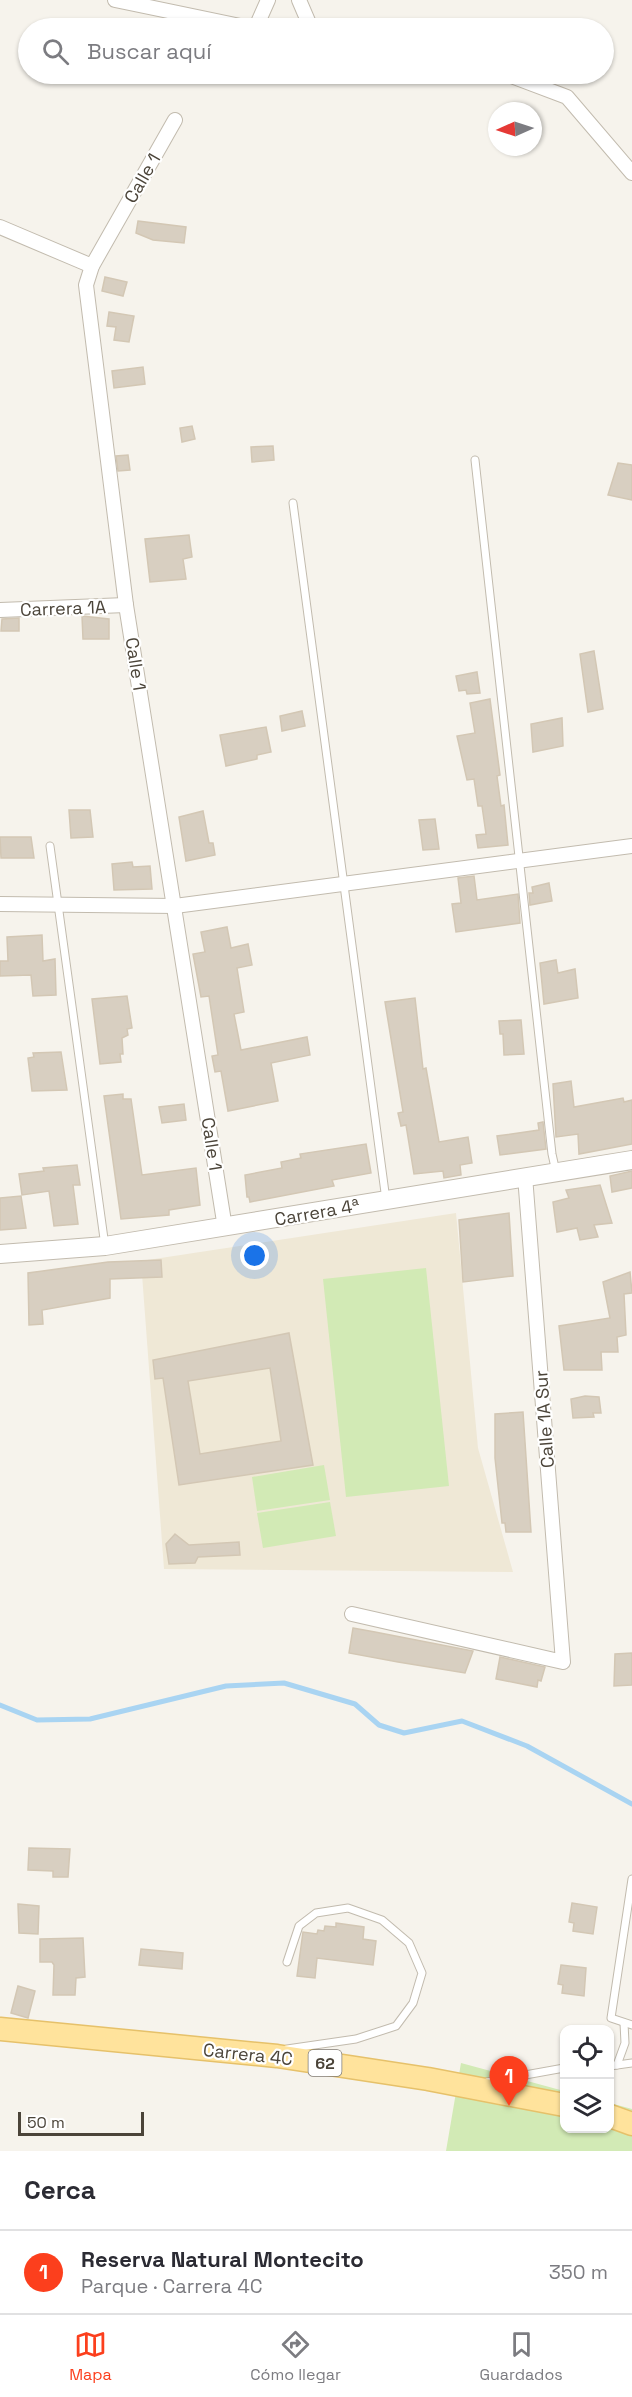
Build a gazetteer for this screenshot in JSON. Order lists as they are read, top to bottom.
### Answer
{
  "streets": {
    "main road": ["Carrera 4C", "62"],
    "street": [
      "Calle 1",
      "Carrera 1A",
      "Carrera 4ª",
      "Calle 1A Sur"
    ]
  },
  "crossings": [
    ["Calle 1", "Carrera 1A"],
    ["Calle 1", "Carrera 4ª"],
    ["Carrera 4ª", "Calle 1A Sur"]
  ],
  "scale_bar": "50 m",
  "north": "left",
  "page": {
    "search": "Buscar aquí",
    "pins": "1",
    "scale": "50 m",
    "heading": "Cerca",
    "list": [
      {
        "mark": "1",
        "name": "Reserva Natural Montecito",
        "note": "Parque · Carrera 4C",
        "value": "350 m"
      }
    ],
    "nav": ["Mapa", "Cómo llegar", "Guardados"]
  }
}
